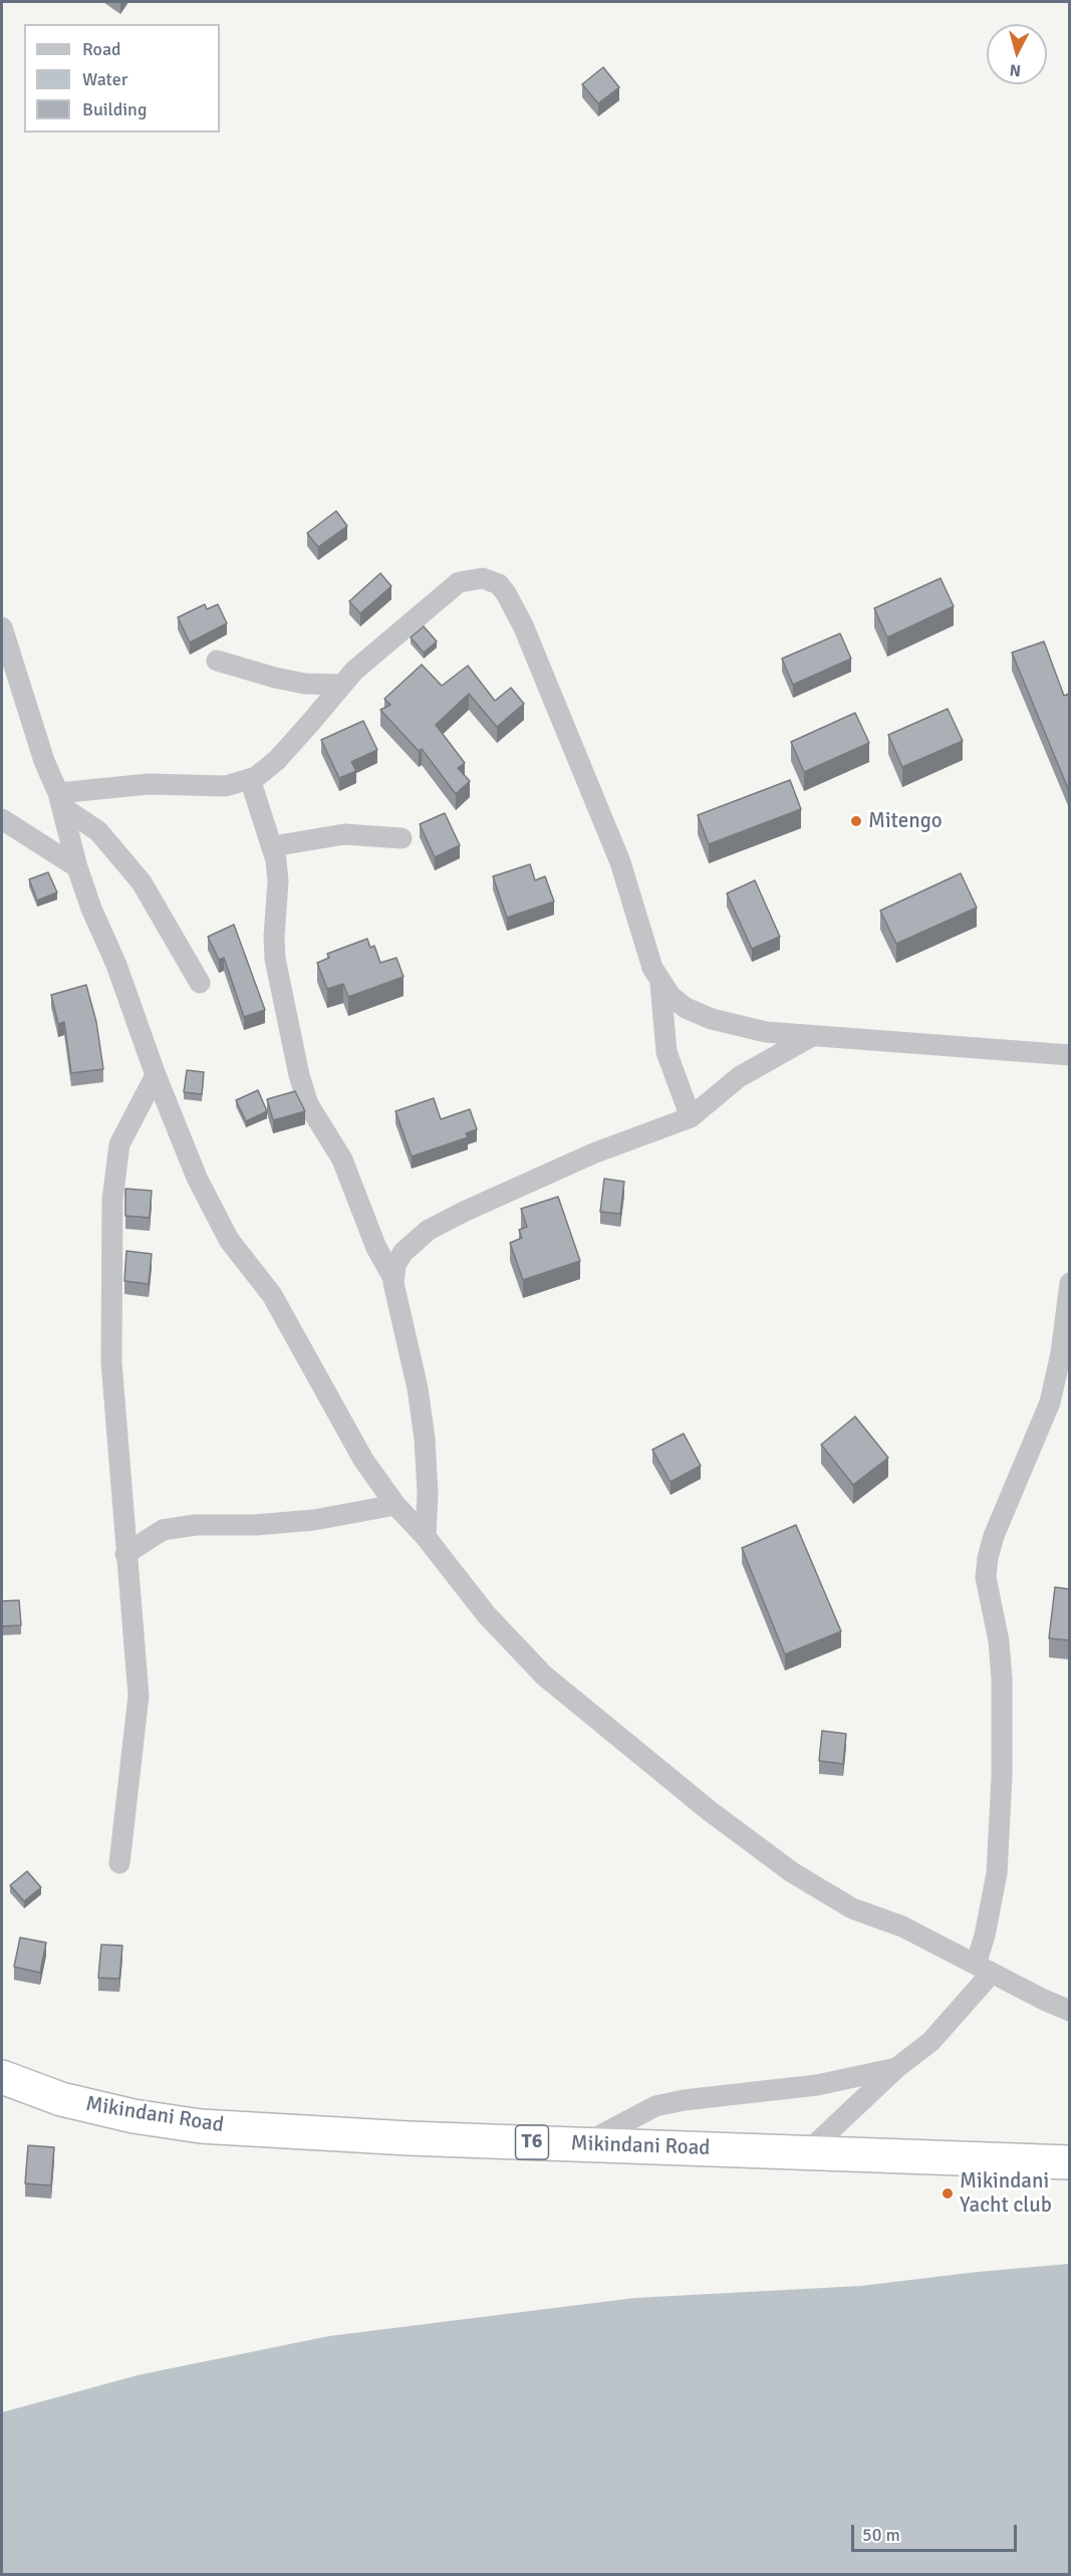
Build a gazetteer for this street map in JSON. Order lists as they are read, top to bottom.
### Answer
{
  "streets": {
    "highway": ["Mikindani Road", "T6"]
  },
  "places": ["Mitengo", "Mikindani Yacht club"],
  "legend": ["Road", "Water", "Building"],
  "scale_bar": "50 m",
  "north": "bottom"
}
